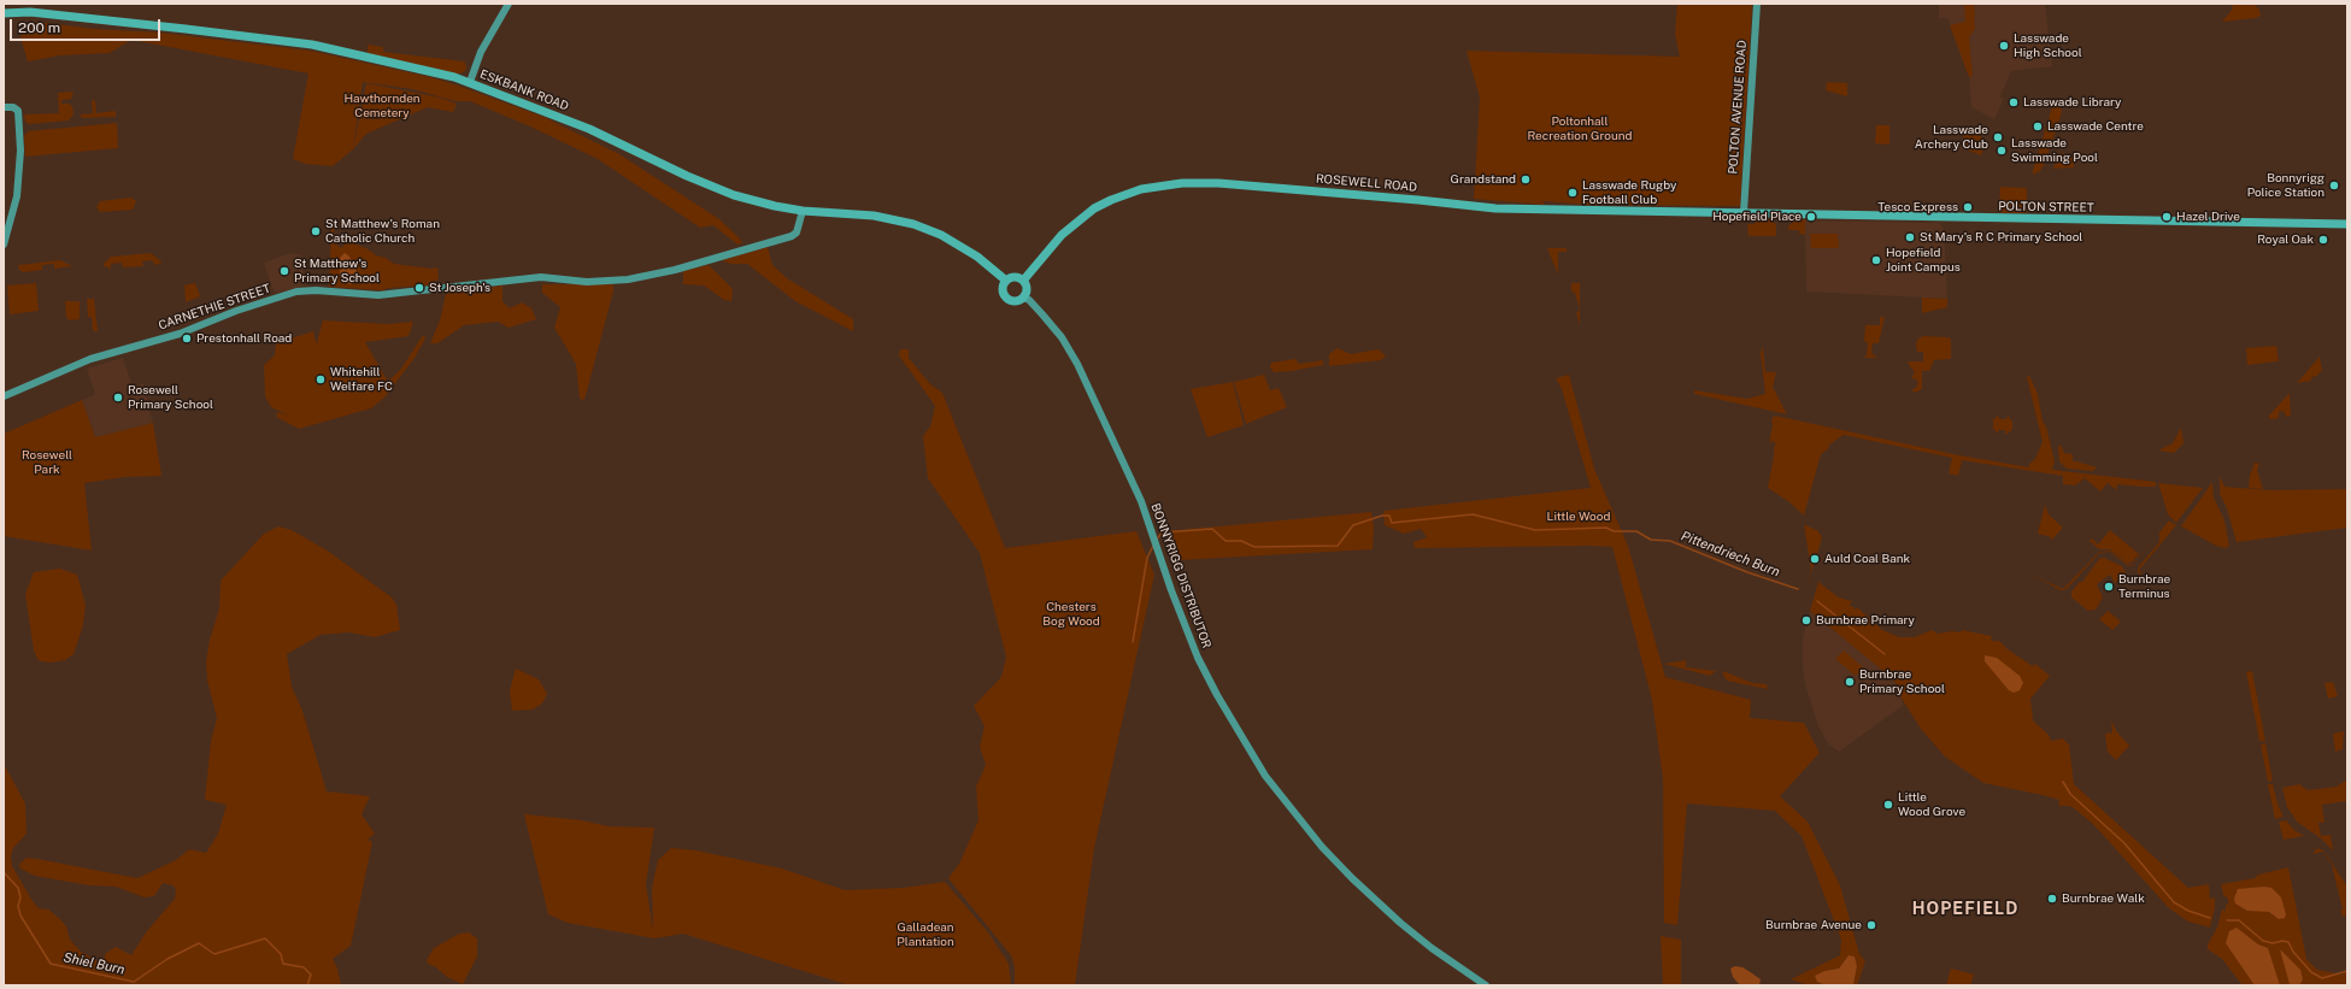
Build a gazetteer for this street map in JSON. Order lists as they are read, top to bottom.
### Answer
{
  "streets": {
    "main road": ["ESKBANK ROAD", "ROSEWELL ROAD", "POLTON STREET"],
    "street": ["POLTON AVENUE ROAD", "CARNETHIE STREET", "BONNYRIGG DISTRIBUTOR"]
  },
  "crossings": [
    ["ESKBANK ROAD", "ROSEWELL ROAD"],
    ["ESKBANK ROAD", "CARNETHIE STREET"],
    ["ESKBANK ROAD", "BONNYRIGG DISTRIBUTOR"],
    ["POLTON AVENUE ROAD", "ROSEWELL ROAD"],
    ["POLTON AVENUE ROAD", "POLTON STREET"],
    ["ROSEWELL ROAD", "POLTON STREET"],
    ["ROSEWELL ROAD", "BONNYRIGG DISTRIBUTOR"]
  ],
  "districts": ["HOPEFIELD"],
  "water": ["Pittendriech Burn", "Shiel Burn"],
  "parks": [
    "Hawthornden Cemetery",
    "Poltonhall Recreation Ground",
    "Rosewell Park",
    "Little Wood",
    "Chesters Bog Wood",
    "Galladean Plantation"
  ],
  "places": [
    "Lasswade High School",
    "Lasswade Library",
    "Lasswade Centre",
    "Lasswade Archery Club",
    "Lasswade Swimming Pool",
    "Grandstand",
    "Bonnyrigg Police Station",
    "Lasswade Rugby Football Club",
    "Tesco Express",
    "Hopefield Place",
    "Hazel Drive",
    "St Matthew's Roman Catholic Church",
    "St Mary's R C Primary School",
    "Royal Oak",
    "Hopefield Joint Campus",
    "St Matthew's Primary School",
    "St Joseph's",
    "Prestonhall Road",
    "Whitehill Welfare FC",
    "Rosewell Primary School",
    "Auld Coal Bank",
    "Burnbrae Terminus",
    "Burnbrae Primary",
    "Burnbrae Primary School",
    "Little Wood Grove",
    "Burnbrae Walk",
    "Burnbrae Avenue"
  ],
  "scale_bar": "200 m"
}
